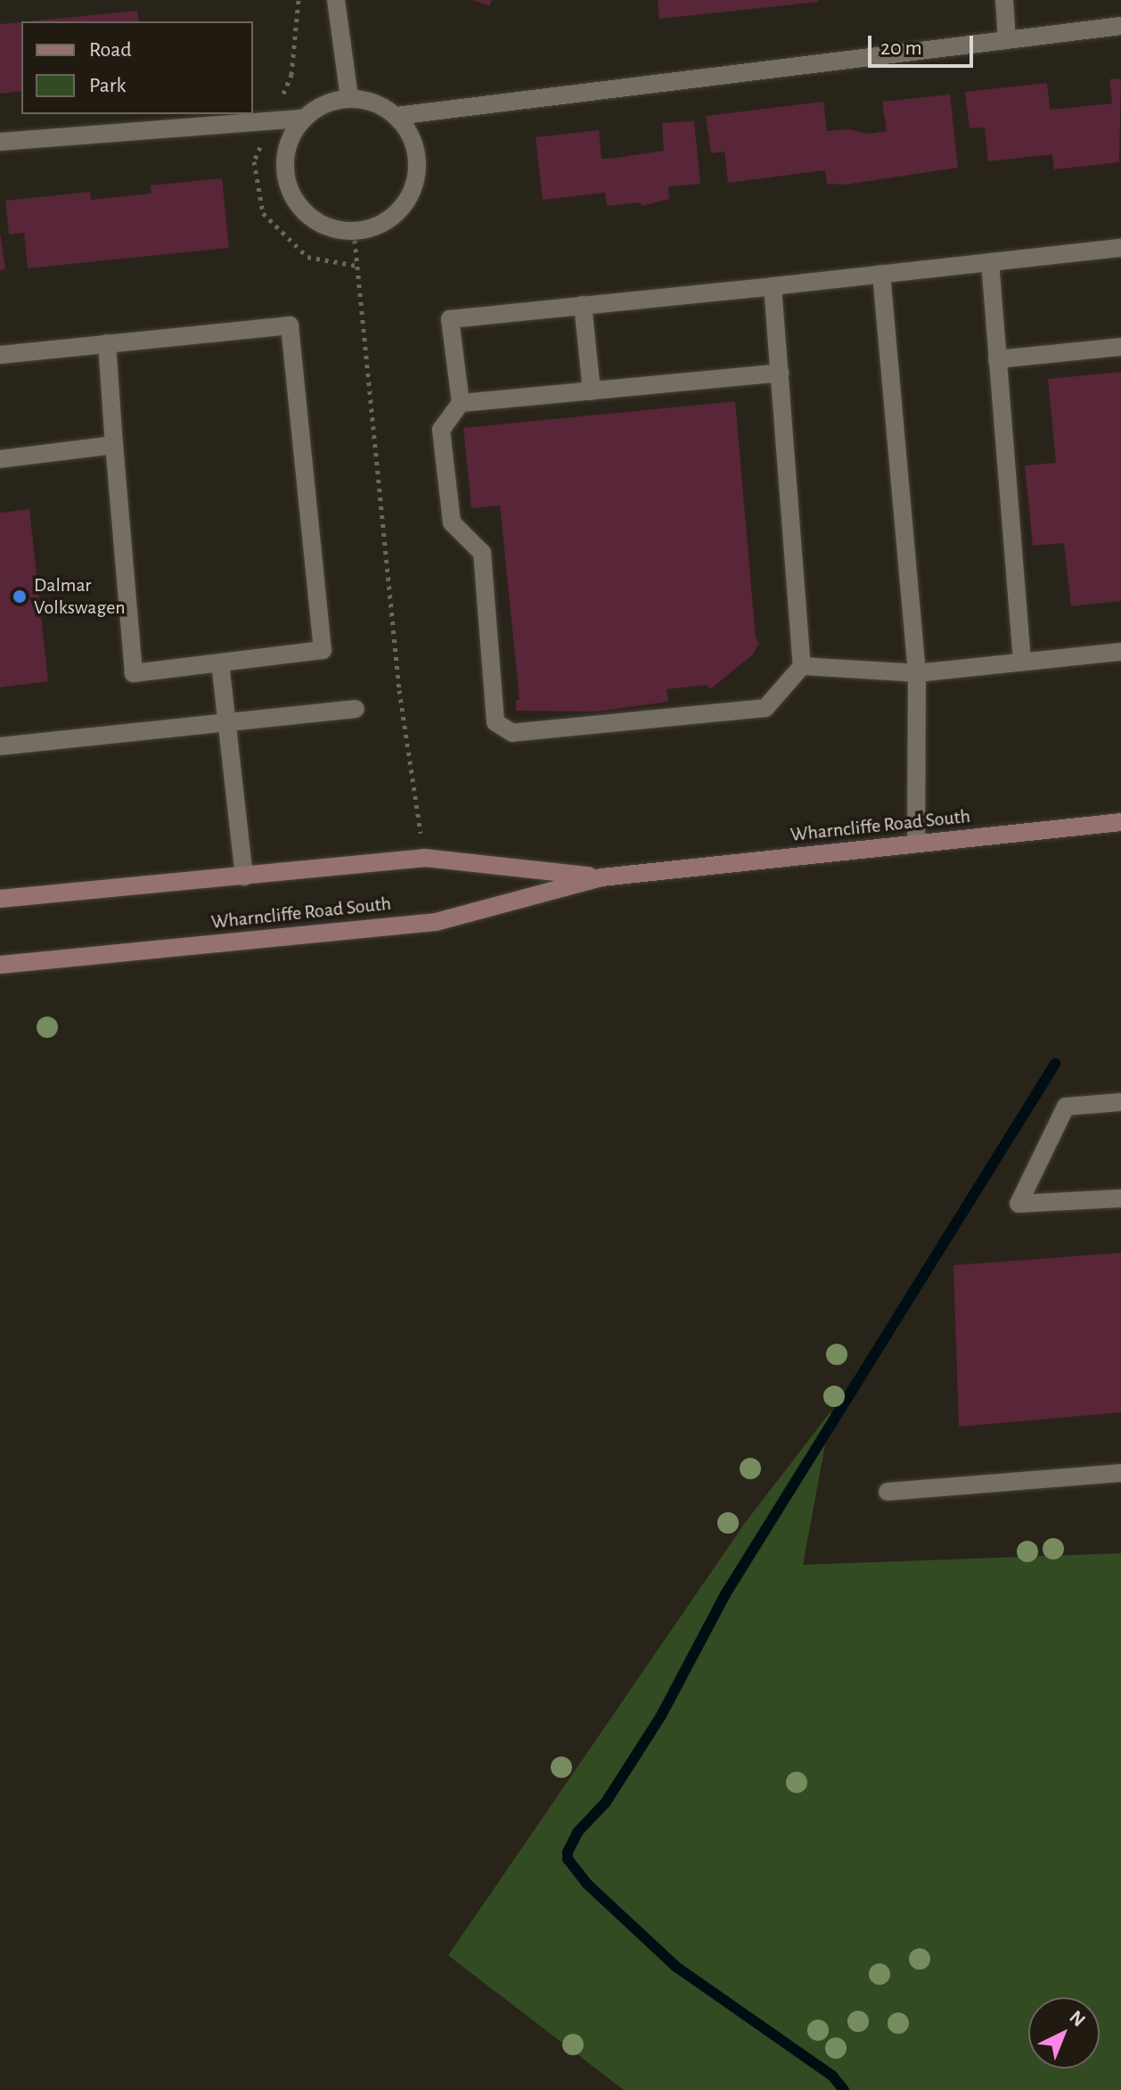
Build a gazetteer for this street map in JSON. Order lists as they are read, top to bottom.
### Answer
{
  "streets": {
    "main road": ["Wharncliffe Road South"]
  },
  "places": ["Dalmar Volkswagen"],
  "legend": ["Road", "Park"],
  "scale_bar": "20 m",
  "north": "top right"
}
